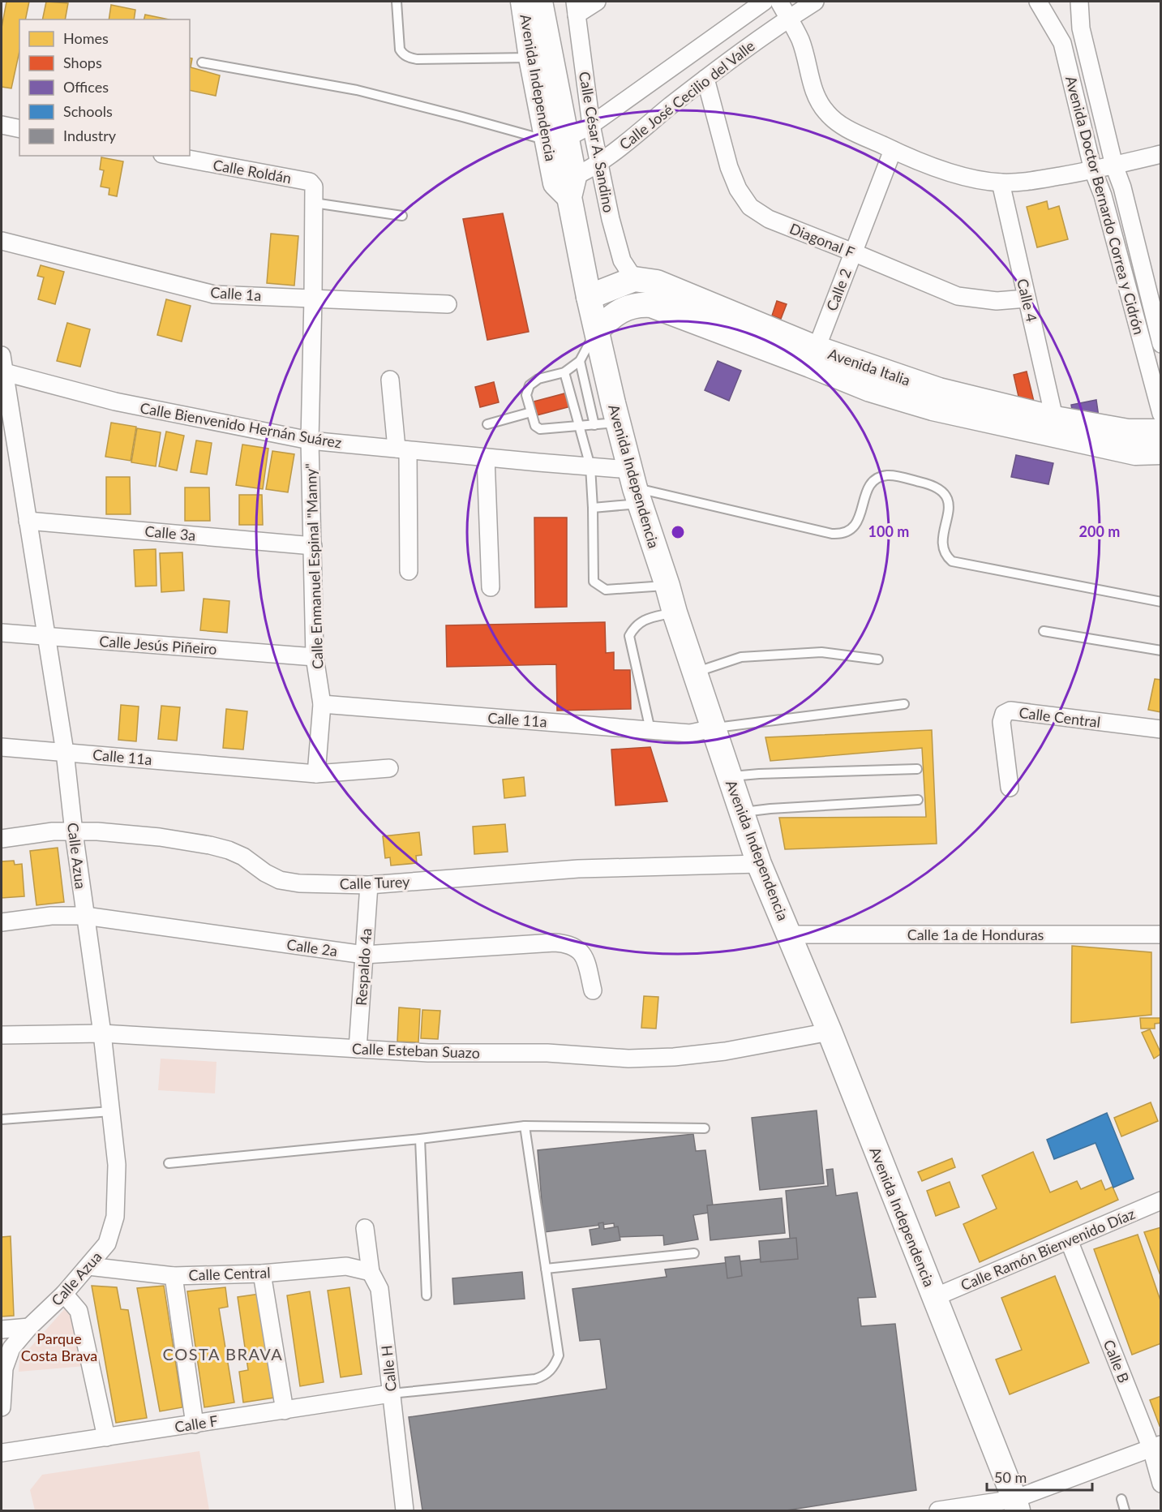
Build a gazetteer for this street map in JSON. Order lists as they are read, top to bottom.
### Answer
{
  "streets": {
    "main road": ["Avenida Independencia", "Avenida Italia"],
    "street": [
      "Calle José Cecilio del Valle",
      "Calle César A. Sandino",
      "Calle Roldán",
      "Avenida Doctor Bernardo Correa y Cidrón",
      "Diagonal F",
      "Calle 2",
      "Calle 1a",
      "Calle 4",
      "Calle Bienvenido Hernán Suárez",
      "Calle 3a",
      "Calle Enmanuel Espinal \"Manny\"",
      "Calle Jesús Piñeiro",
      "Calle Central",
      "Calle 11a",
      "Calle Azua",
      "Calle Turey",
      "Calle 1a de Honduras",
      "Calle 2a",
      "Respaldo 4a",
      "Calle Esteban Suazo",
      "Calle Ramón Bienvenido Díaz",
      "Calle B",
      "Calle H",
      "Calle F"
    ]
  },
  "crossings": [
    ["Avenida Independencia", "Calle José Cecilio del Valle"],
    ["Avenida Independencia", "Avenida Italia"],
    ["Avenida Independencia", "Calle Bienvenido Hernán Suárez"],
    ["Avenida Independencia", "Calle 11a"],
    ["Avenida Independencia", "Calle Turey"],
    ["Avenida Independencia", "Calle 1a de Honduras"],
    ["Avenida Independencia", "Calle Esteban Suazo"],
    ["Avenida Independencia", "Calle Ramón Bienvenido Díaz"],
    ["Calle José Cecilio del Valle", "Calle César A. Sandino"],
    ["Calle José Cecilio del Valle", "Diagonal F"],
    ["Calle César A. Sandino", "Avenida Italia"],
    ["Calle Roldán", "Calle Enmanuel Espinal \"Manny\""],
    ["Diagonal F", "Calle 2"],
    ["Diagonal F", "Calle 4"],
    ["Calle 2", "Avenida Italia"],
    ["Calle 1a", "Calle Enmanuel Espinal \"Manny\""],
    ["Calle 4", "Avenida Italia"],
    ["Calle Bienvenido Hernán Suárez", "Calle Enmanuel Espinal \"Manny\""],
    ["Calle Bienvenido Hernán Suárez", "Calle Azua"],
    ["Calle 3a", "Calle Enmanuel Espinal \"Manny\""],
    ["Calle 3a", "Calle Azua"],
    ["Calle Enmanuel Espinal \"Manny\"", "Calle Jesús Piñeiro"],
    ["Calle Enmanuel Espinal \"Manny\"", "Calle 11a"],
    ["Calle Jesús Piñeiro", "Calle Azua"],
    ["Calle Central", "Calle Azua"],
    ["Calle Central", "Calle H"],
    ["Calle 11a", "Calle Azua"],
    ["Calle Azua", "Calle Turey"],
    ["Calle Azua", "Calle 2a"],
    ["Calle Azua", "Calle Esteban Suazo"],
    ["Calle Turey", "Respaldo 4a"],
    ["Calle 2a", "Respaldo 4a"],
    ["Respaldo 4a", "Calle Esteban Suazo"],
    ["Calle Ramón Bienvenido Díaz", "Calle B"],
    ["Calle H", "Calle F"]
  ],
  "districts": ["COSTA BRAVA"],
  "parks": ["Parque Costa Brava"],
  "legend": [
    "Homes",
    "Shops",
    "Offices",
    "Schools",
    "Industry"
  ],
  "scale_bar": "50 m",
  "rings": ["100 m", "200 m"]
}
